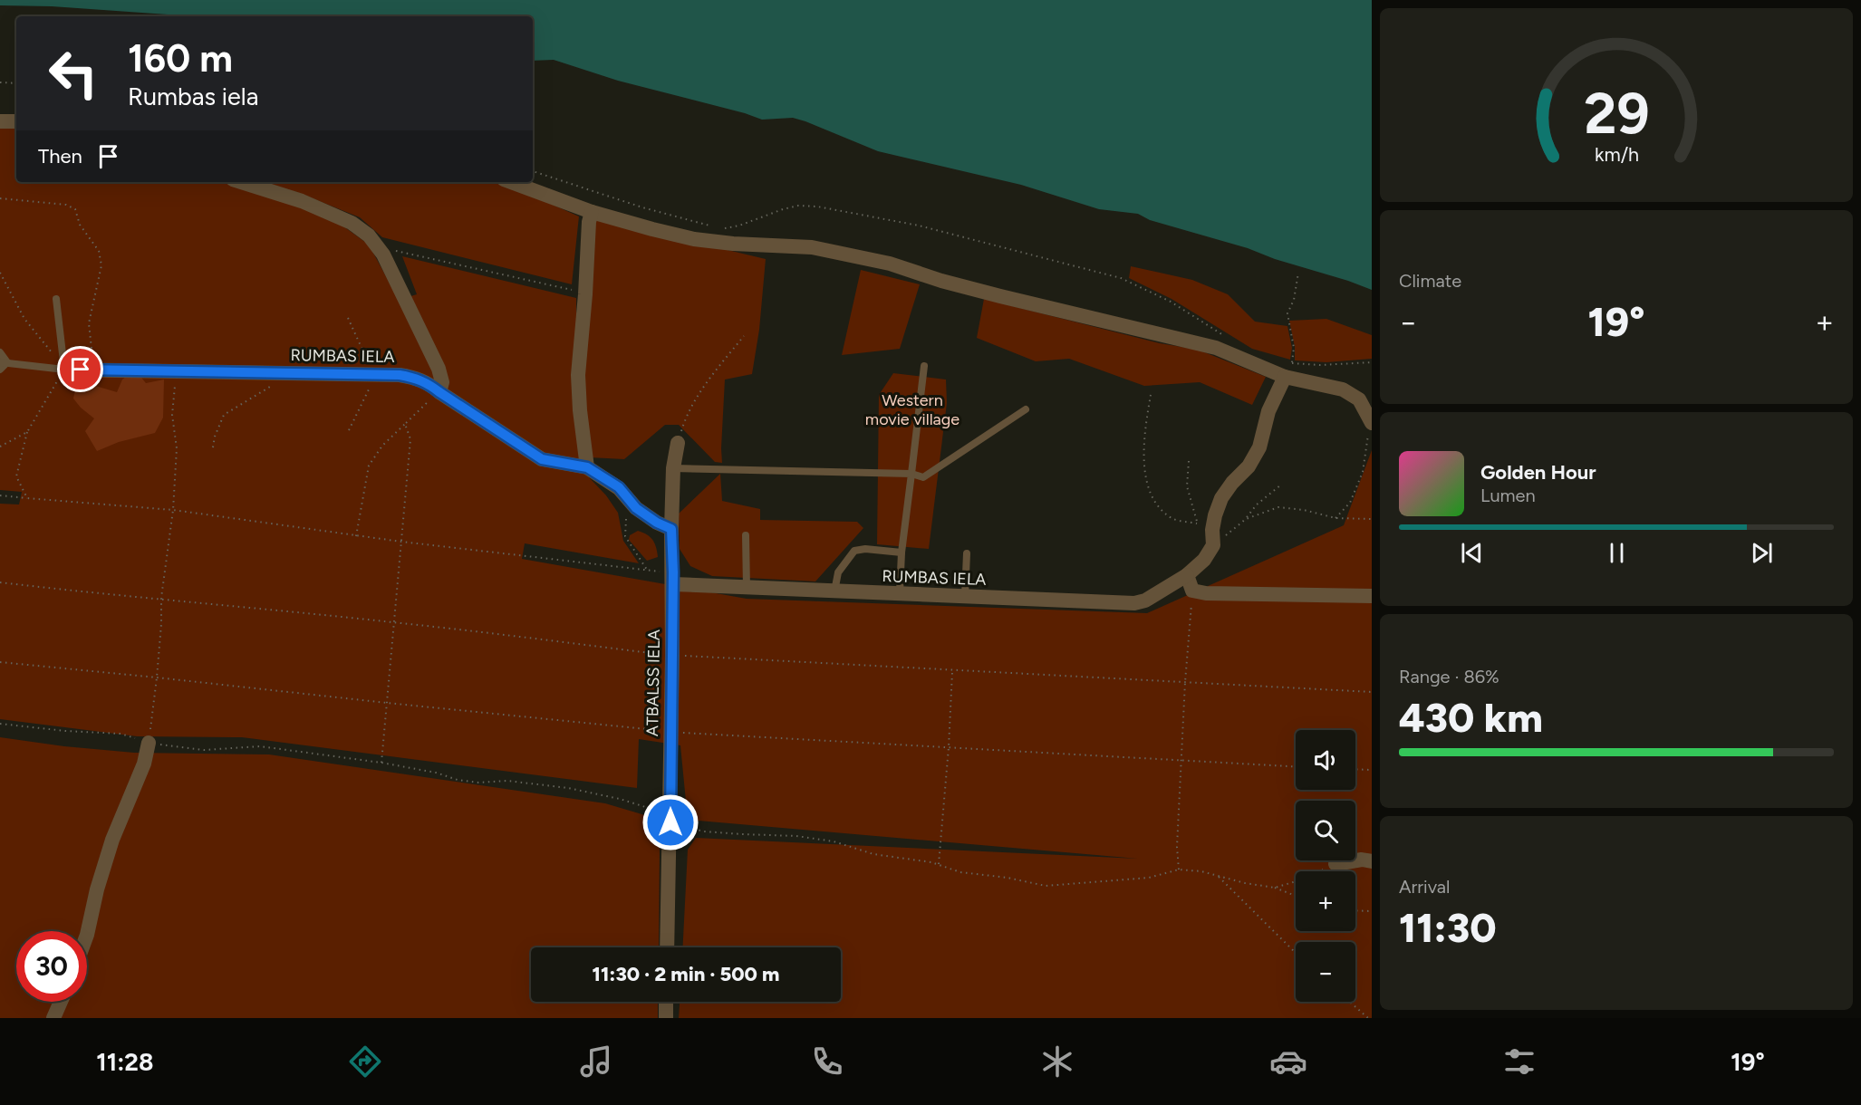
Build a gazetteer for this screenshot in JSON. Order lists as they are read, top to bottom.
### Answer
{
  "streets": {
    "street": ["RUMBAS IELA", "ATBALSS IELA"]
  },
  "crossings": [
    ["RUMBAS IELA", "ATBALSS IELA"]
  ],
  "parks": ["Western movie village"],
  "page": {
    "turn": ["160 m", "Rumbas iela"],
    "then": "Then",
    "tile": [
      "Climate",
      ["Range · 86%", "430 km"],
      ["Arrival", "11:30"]
    ],
    "heat": ["−", "19°", "+"],
    "song": ["Golden Hour", "Lumen"],
    "map_buttons": ["+", "−"],
    "limit": "30",
    "trip": "11:30 · 2 min · 500 m",
    "tabs": ["11:28", "19°"],
    "gauge": ["29", "km/h"]
  }
}
